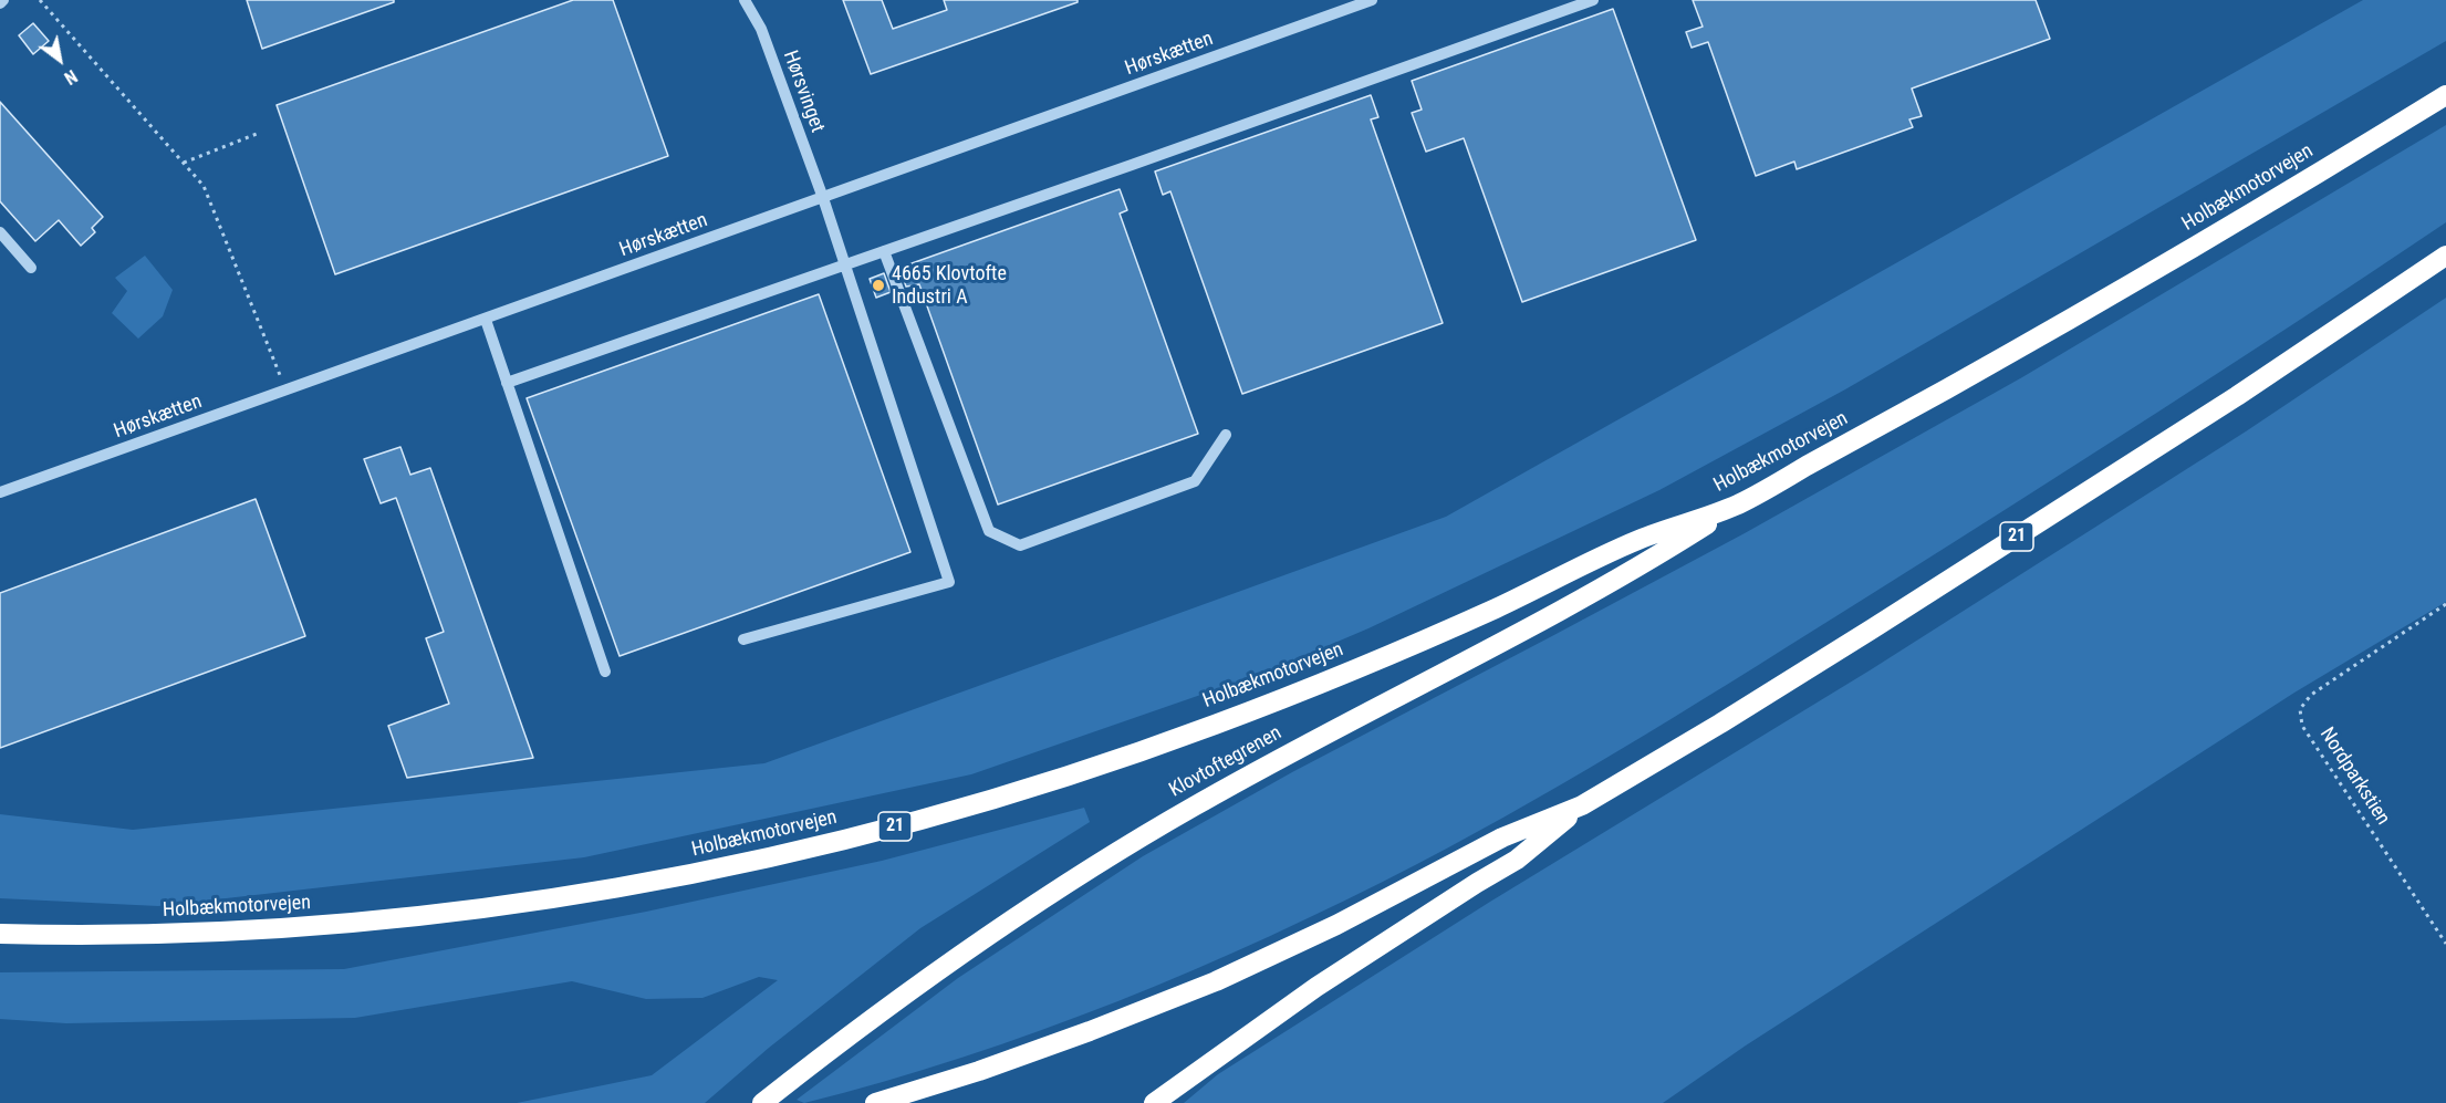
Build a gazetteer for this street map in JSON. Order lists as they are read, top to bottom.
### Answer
{
  "streets": {
    "highway": ["Holbækmotorvejen", "21", "Klovtoftegrenen"],
    "street": ["Hørskætten", "Hørsvinget"],
    "path": ["Nordparkstien"]
  },
  "crossings": [
    ["Hørskætten", "Hørsvinget"],
    ["Holbækmotorvejen", "Klovtoftegrenen"]
  ],
  "places": ["4665 Klovtofte Industri A"],
  "north": "bottom right"
}
